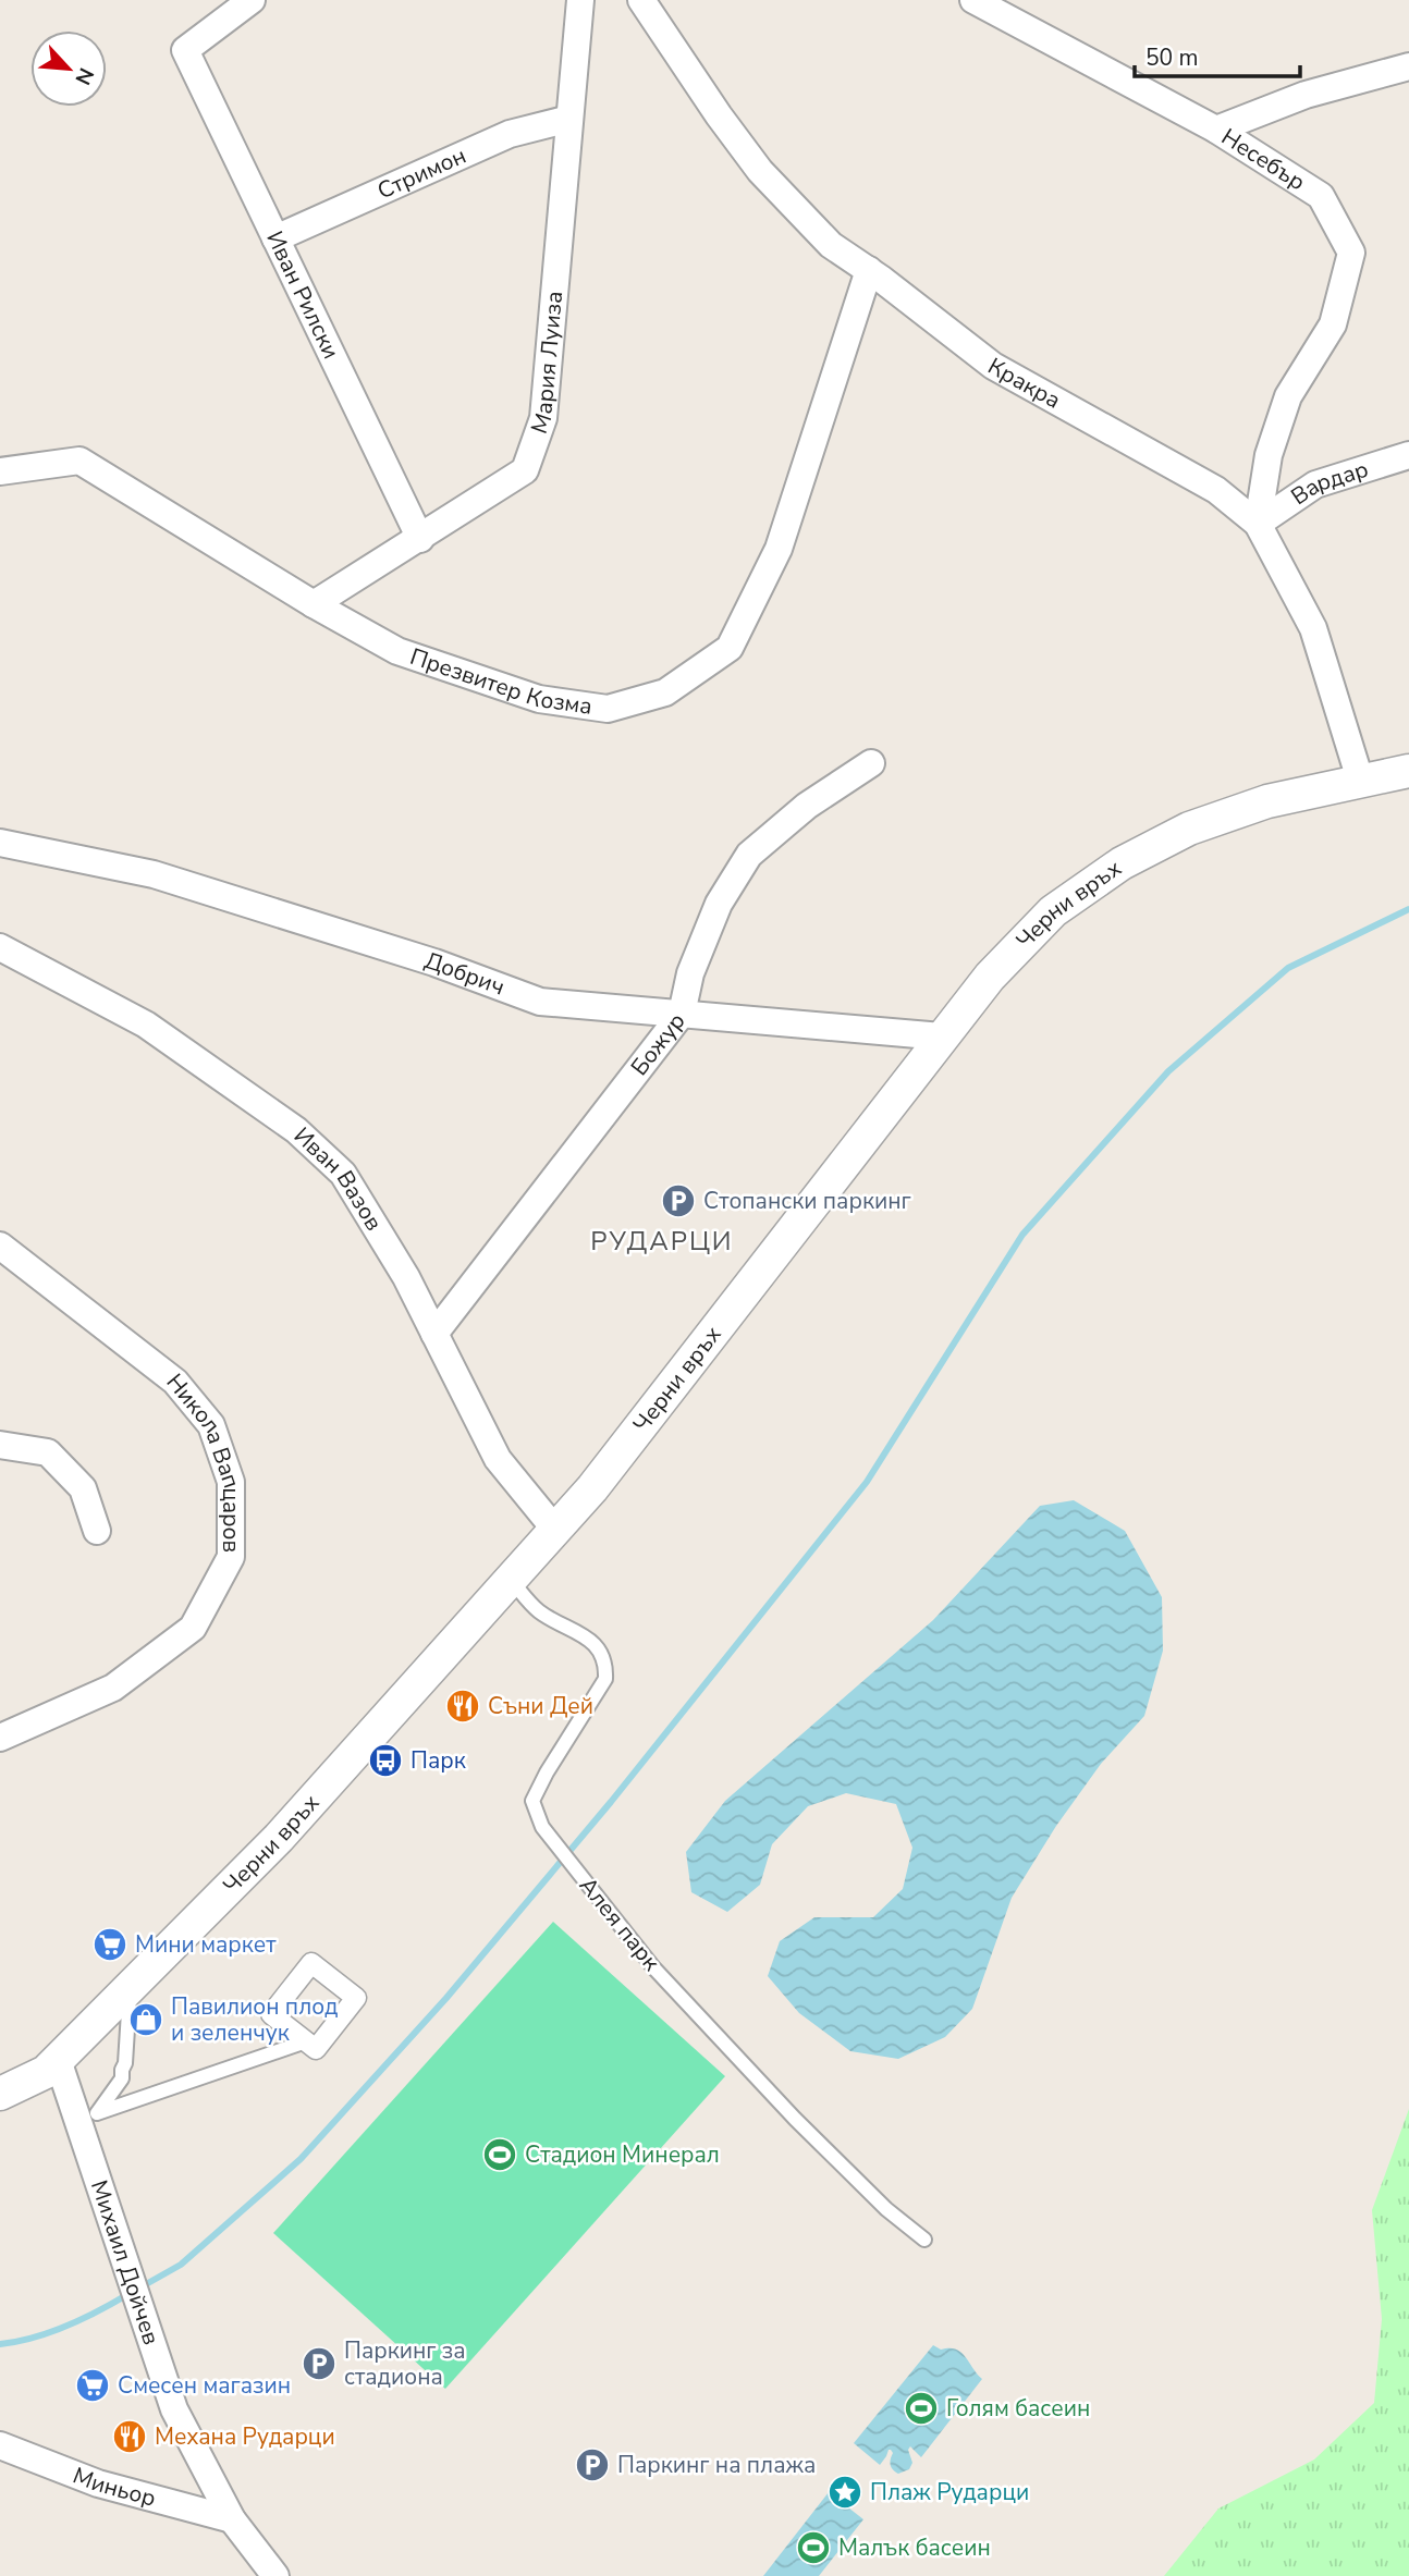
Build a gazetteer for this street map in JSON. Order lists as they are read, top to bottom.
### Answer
{
  "streets": {
    "street": [
      "Несебър",
      "Стримон",
      "Иван Рилски",
      "Мария Луиза",
      "Кракра",
      "Вардар",
      "Презвитер Козма",
      "Черни връх",
      "Добрич",
      "Божур",
      "Иван Вазов",
      "Никола Вапцаров",
      "Михаил Дойчев",
      "Миньор"
    ],
    "lane": ["Алея парк"]
  },
  "crossings": [
    ["Несебър", "Кракра"],
    ["Несебър", "Вардар"],
    ["Стримон", "Иван Рилски"],
    ["Стримон", "Мария Луиза"],
    ["Иван Рилски", "Мария Луиза"],
    ["Мария Луиза", "Презвитер Козма"],
    ["Кракра", "Вардар"],
    ["Кракра", "Презвитер Козма"],
    ["Кракра", "Черни връх"],
    ["Черни връх", "Добрич"],
    ["Черни връх", "Иван Вазов"],
    ["Черни връх", "Алея парк"],
    ["Черни връх", "Михаил Дойчев"],
    ["Добрич", "Божур"],
    ["Божур", "Иван Вазов"],
    ["Михаил Дойчев", "Миньор"]
  ],
  "districts": ["РУДАРЦИ"],
  "places": {
    "parking": ["Стопански паркинг", "Паркинг за стадиона", "Паркинг на плажа"],
    "restaurant": ["Съни Дей", "Механа Рударци"],
    "bus stop": ["Парк"],
    "supermarket": ["Мини маркет", "Смесен магазин"],
    "shop": ["Павилион плод и зеленчук"],
    "sports": ["Стадион Минерал", "Голям басеин", "Малък басеин"],
    "place": ["Плаж Рударци"]
  },
  "scale_bar": "50 m",
  "north": "bottom right"
}
